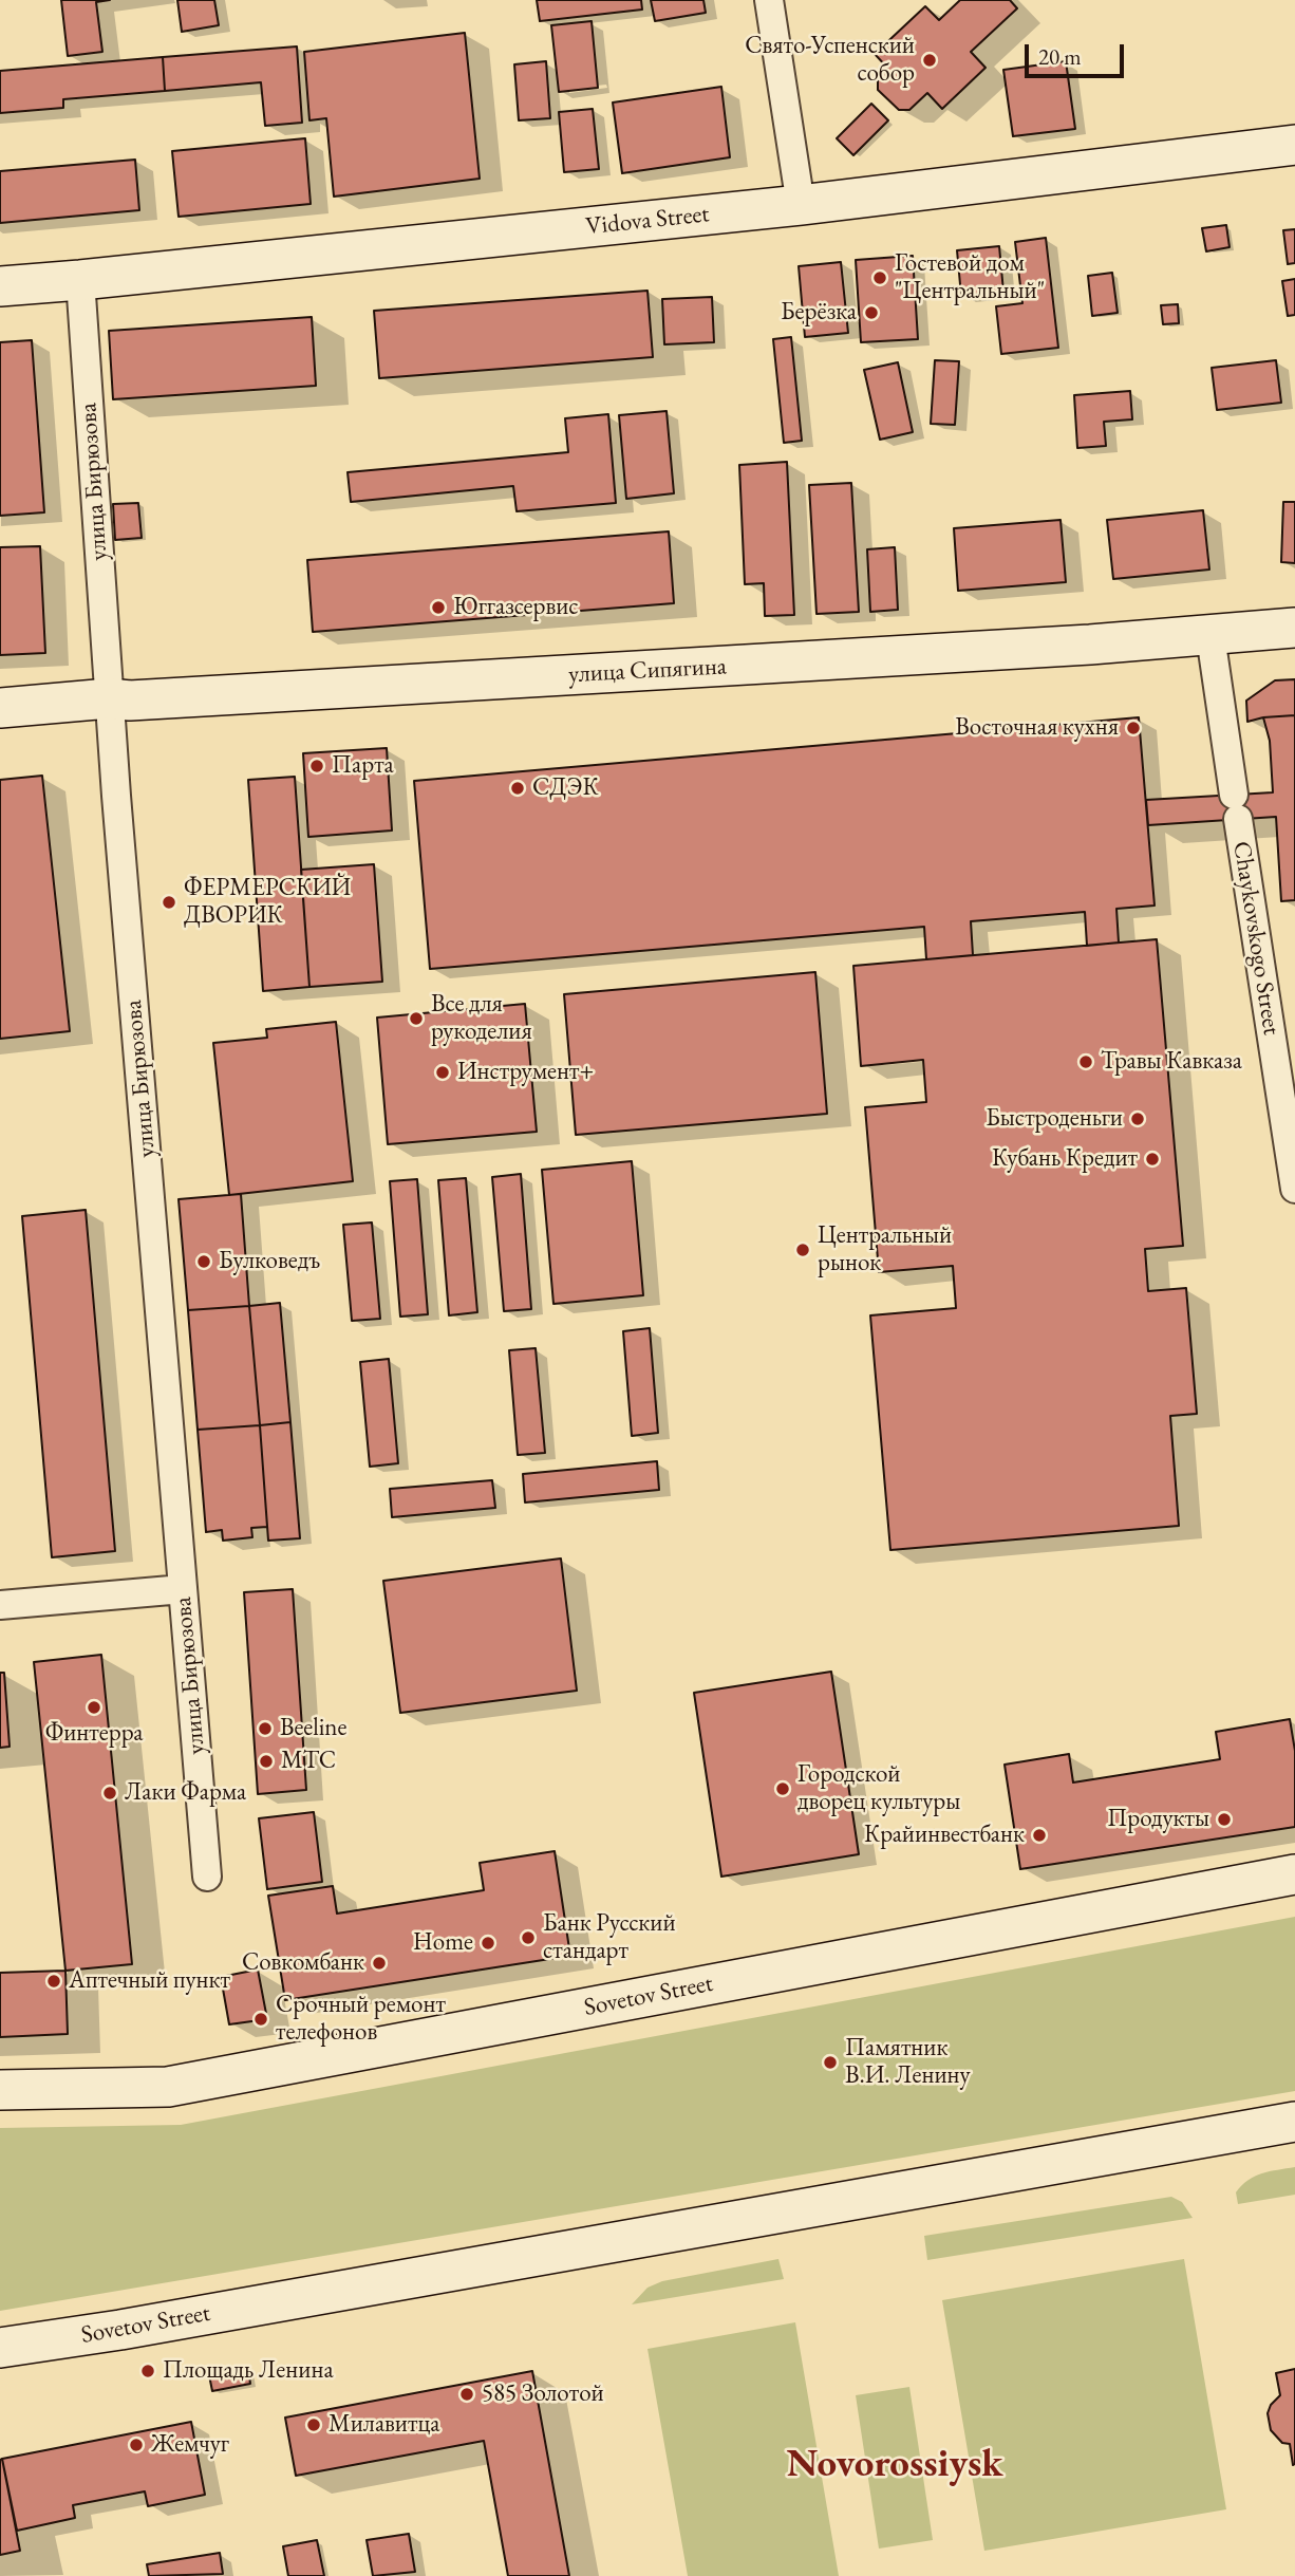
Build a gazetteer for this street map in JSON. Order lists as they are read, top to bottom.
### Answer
{
  "streets": {
    "street": [
      "Vidova Street",
      "улица Бирюзова",
      "улица Сипягина",
      "Chaykovskogo Street",
      "Sovetov Street"
    ]
  },
  "crossings": [
    ["Vidova Street", "улица Бирюзова"],
    ["улица Бирюзова", "улица Сипягина"],
    ["улица Сипягина", "Chaykovskogo Street"]
  ],
  "districts": ["Novorossiysk"],
  "places": [
    "Свято-Успенский собор",
    "Гостевой дом \"Центральный\"",
    "Берёзка",
    "Юггазсервис",
    "Восточная кухня",
    "Парта",
    "СДЭК",
    "ФЕРМЕРСКИЙ ДВОРИК",
    "Все для рукоделия",
    "Травы Кавказа",
    "Инструмент+",
    "Быстроденьги",
    "Кубань Кредит",
    "Центральный рынок",
    "Булковедъ",
    "Финтерра",
    "Beeline",
    "МТС",
    "Городской дворец культуры",
    "Лаки Фарма",
    "Продукты",
    "Крайинвестбанк",
    "Банк Русский стандарт",
    "Home",
    "Совкомбанк",
    "Аптечный пункт",
    "Срочный ремонт телефонов",
    "Памятник В.И. Ленину",
    "Площадь Ленина",
    "585 Золотой",
    "Милавитца",
    "Жемчуг"
  ],
  "scale_bar": "20 m"
}
